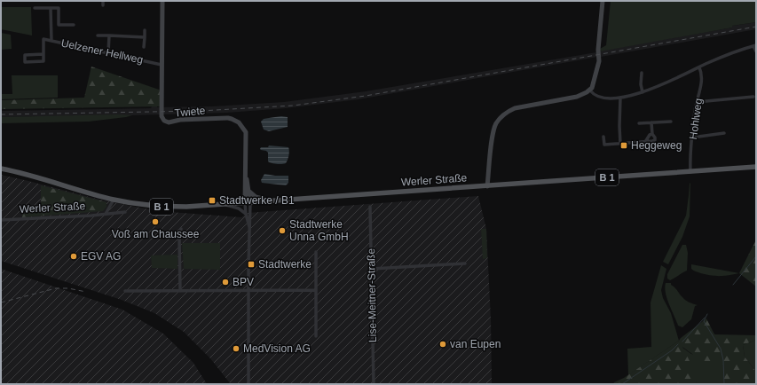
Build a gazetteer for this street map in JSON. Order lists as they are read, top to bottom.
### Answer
{
  "streets": {
    "main road": ["B 1", "Werler Straße"],
    "street": [
      "Uelzener Hellweg",
      "Twiete",
      "Hohlweg",
      "Lise-Meitner-Straße"
    ]
  },
  "crossings": [
    ["Uelzener Hellweg", "Twiete"],
    ["Twiete", "Werler Straße"],
    ["Hohlweg", "Werler Straße"]
  ],
  "places": {
    "transit": ["Heggeweg", "Stadtwerke / B1", "Stadtwerke"],
    "other": [
      "Voß am Chaussee",
      "Stadtwerke Unna GmbH",
      "EGV AG",
      "BPV",
      "van Eupen",
      "MedVision AG"
    ]
  }
}
